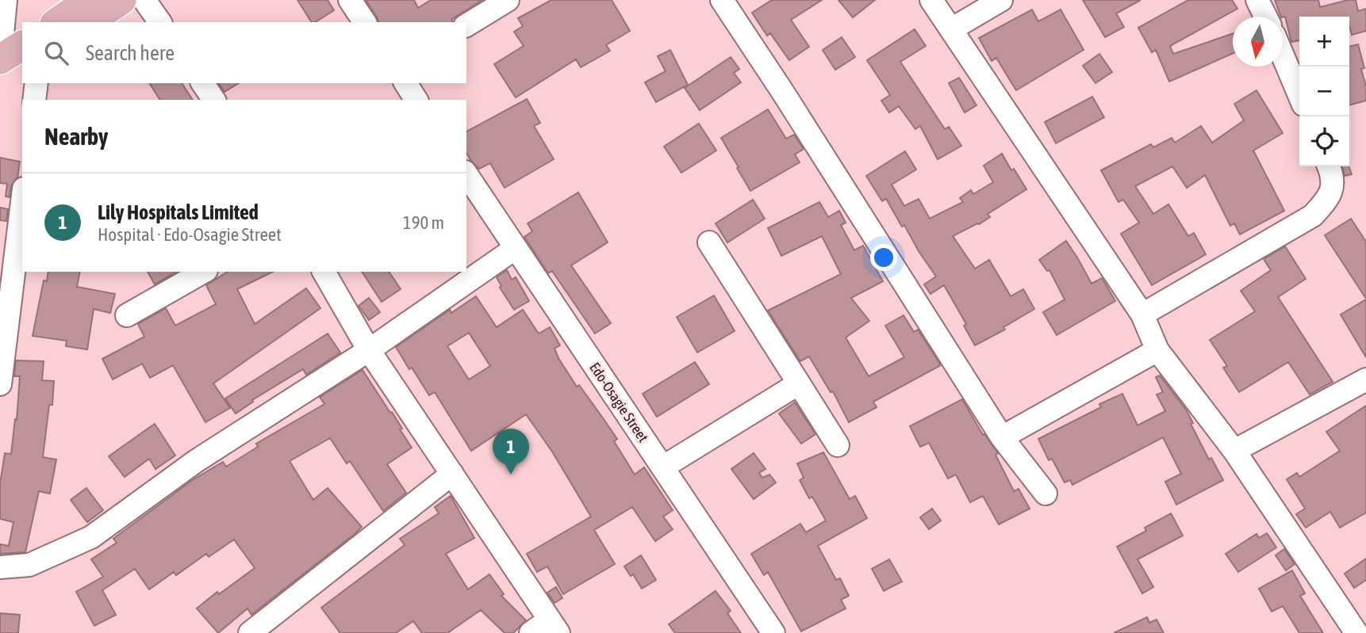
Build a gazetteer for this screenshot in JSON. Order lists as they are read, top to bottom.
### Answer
{
  "streets": {
    "street": ["Edo-Osagie Street"]
  },
  "north": "bottom",
  "page": {
    "map_buttons": ["+", "−"],
    "search": "Search here",
    "heading": "Nearby",
    "list": [
      {
        "mark": "1",
        "name": "Lily Hospitals Limited",
        "note": "Hospital · Edo-Osagie Street",
        "value": "190 m"
      }
    ],
    "pins": "1"
  }
}
